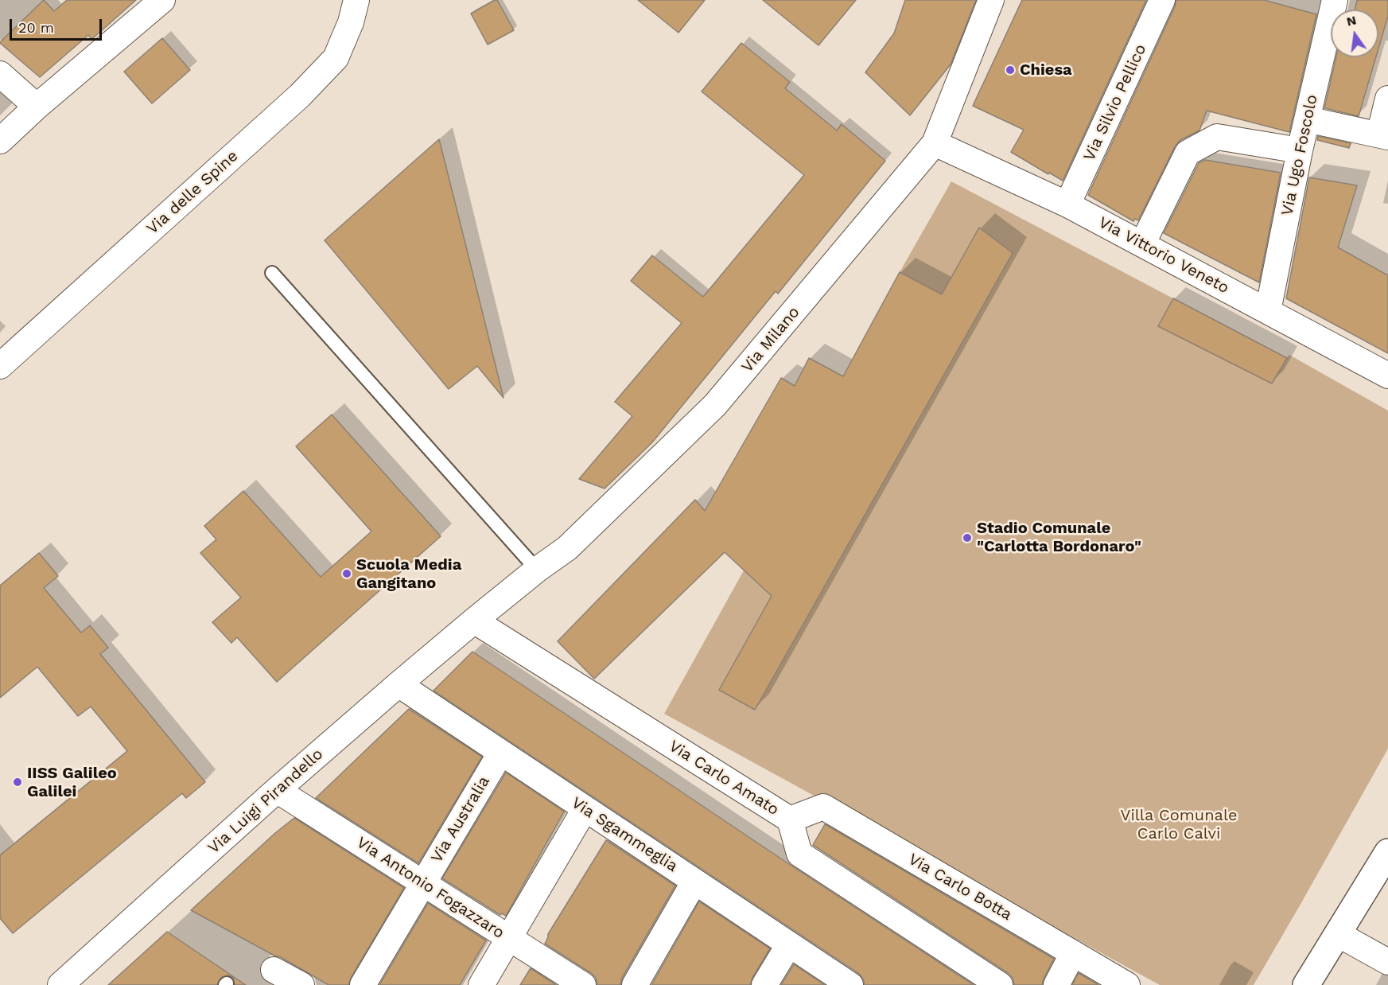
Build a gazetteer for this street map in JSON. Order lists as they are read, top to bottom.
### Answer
{
  "streets": {
    "street": [
      "Via Silvio Pellico",
      "Via Ugo Foscolo",
      "Via delle Spine",
      "Via Vittorio Veneto",
      "Via Milano",
      "Via Carlo Amato",
      "Via Luigi Pirandello",
      "Via Australia",
      "Via Sgammeglia",
      "Via Carlo Botta",
      "Via Antonio Fogazzaro"
    ]
  },
  "crossings": [
    ["Via Silvio Pellico", "Via Vittorio Veneto"],
    ["Via Ugo Foscolo", "Via Vittorio Veneto"],
    ["Via Vittorio Veneto", "Via Milano"],
    ["Via Milano", "Via Carlo Amato"],
    ["Via Milano", "Via Luigi Pirandello"],
    ["Via Carlo Amato", "Via Luigi Pirandello"],
    ["Via Carlo Amato", "Via Carlo Botta"],
    ["Via Luigi Pirandello", "Via Sgammeglia"],
    ["Via Luigi Pirandello", "Via Antonio Fogazzaro"],
    ["Via Australia", "Via Sgammeglia"],
    ["Via Australia", "Via Antonio Fogazzaro"]
  ],
  "parks": ["Villa Comunale Carlo Calvi"],
  "places": [
    "Chiesa",
    "Stadio Comunale \"Carlotta Bordonaro\"",
    "Scuola Media Gangitano",
    "IISS Galileo Galilei"
  ],
  "scale_bar": "20 m",
  "north": "top"
}
